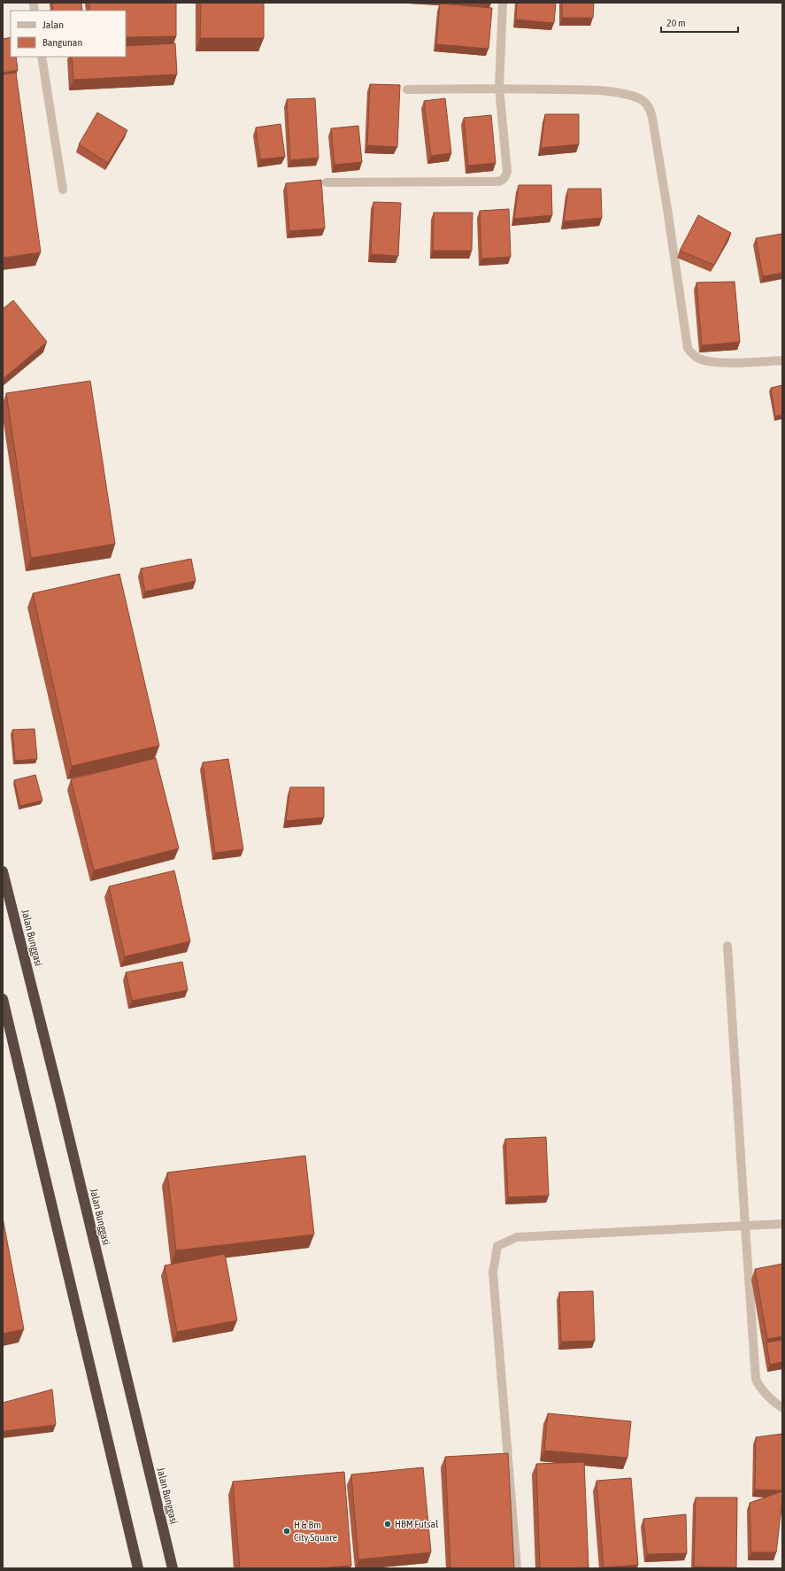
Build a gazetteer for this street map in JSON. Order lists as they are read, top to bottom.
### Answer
{
  "streets": {
    "highway": ["Jalan Bunggasi"]
  },
  "places": ["HBM Futsal", "H & Bm City Square"],
  "legend": ["Jalan", "Bangunan"],
  "scale_bar": "20 m"
}
